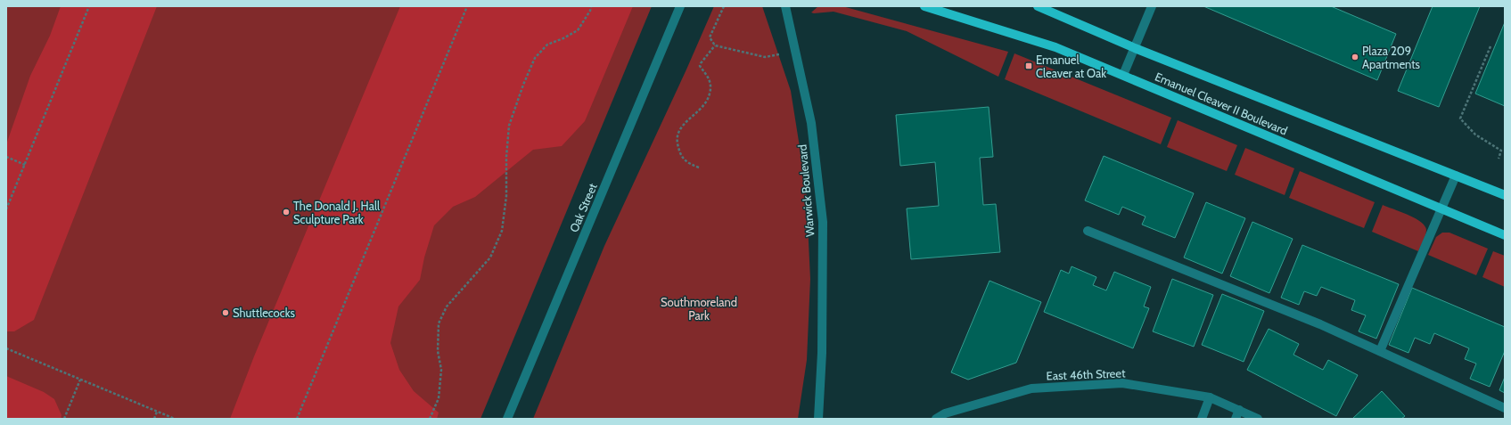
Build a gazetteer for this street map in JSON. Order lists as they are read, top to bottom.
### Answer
{
  "streets": {
    "main road": ["Emanuel Cleaver II Boulevard"],
    "street": ["Warwick Boulevard", "Oak Street", "East 46th Street"]
  },
  "parks": ["Southmoreland Park"],
  "places": {
    "other": ["Plaza 209 Apartments", "The Donald J. Hall Sculpture Park", "Shuttlecocks"],
    "transit": ["Emanuel Cleaver at Oak"]
  }
}
